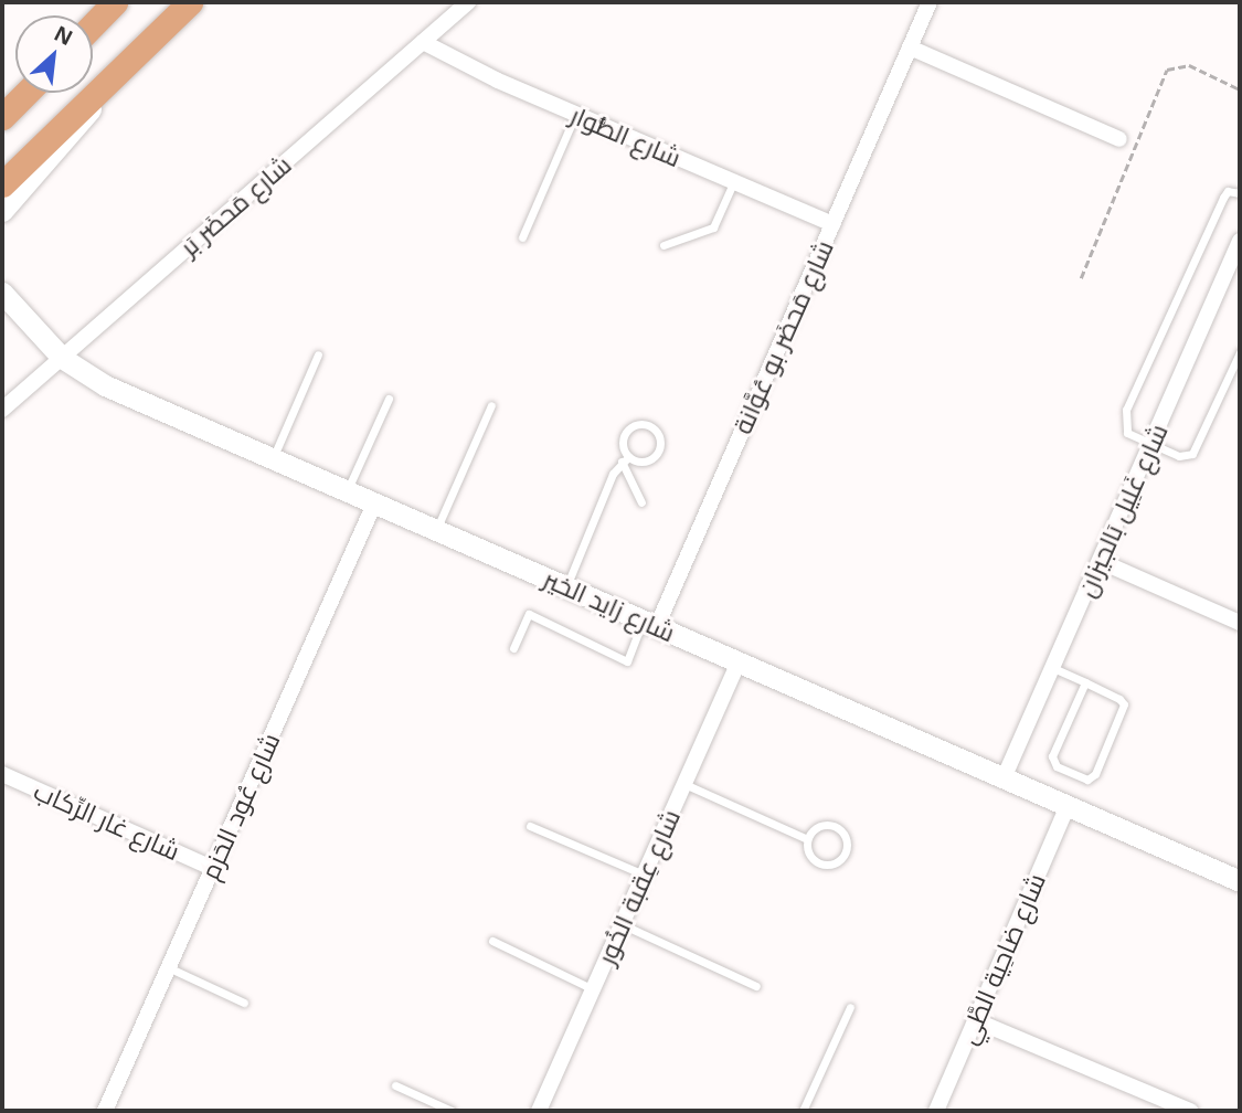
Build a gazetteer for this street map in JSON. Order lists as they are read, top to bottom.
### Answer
{
  "streets": {
    "street": [
      "شارع الطُّوار",
      "شارع مَحضَر بَر",
      "شارع مَحضَر بو عُوَّانة",
      "شارع غَلِيل بَالجيزان",
      "شارع زايد الخير",
      "شارع عُود الحَزم",
      "شارع غار الرِّكاب",
      "شارع عِقبة الخُور",
      "شارع ضاحِية الطَّي"
    ]
  },
  "crossings": [
    ["شارع الطُّوار", "شارع مَحضَر بَر"],
    ["شارع الطُّوار", "شارع مَحضَر بو عُوَّانة"],
    ["شارع مَحضَر بَر", "شارع زايد الخير"],
    ["شارع مَحضَر بو عُوَّانة", "شارع زايد الخير"],
    ["شارع غَلِيل بَالجيزان", "شارع زايد الخير"],
    ["شارع زايد الخير", "شارع عُود الحَزم"],
    ["شارع زايد الخير", "شارع عِقبة الخُور"],
    ["شارع زايد الخير", "شارع ضاحِية الطَّي"],
    ["شارع عُود الحَزم", "شارع غار الرِّكاب"]
  ],
  "north": "top right"
}
